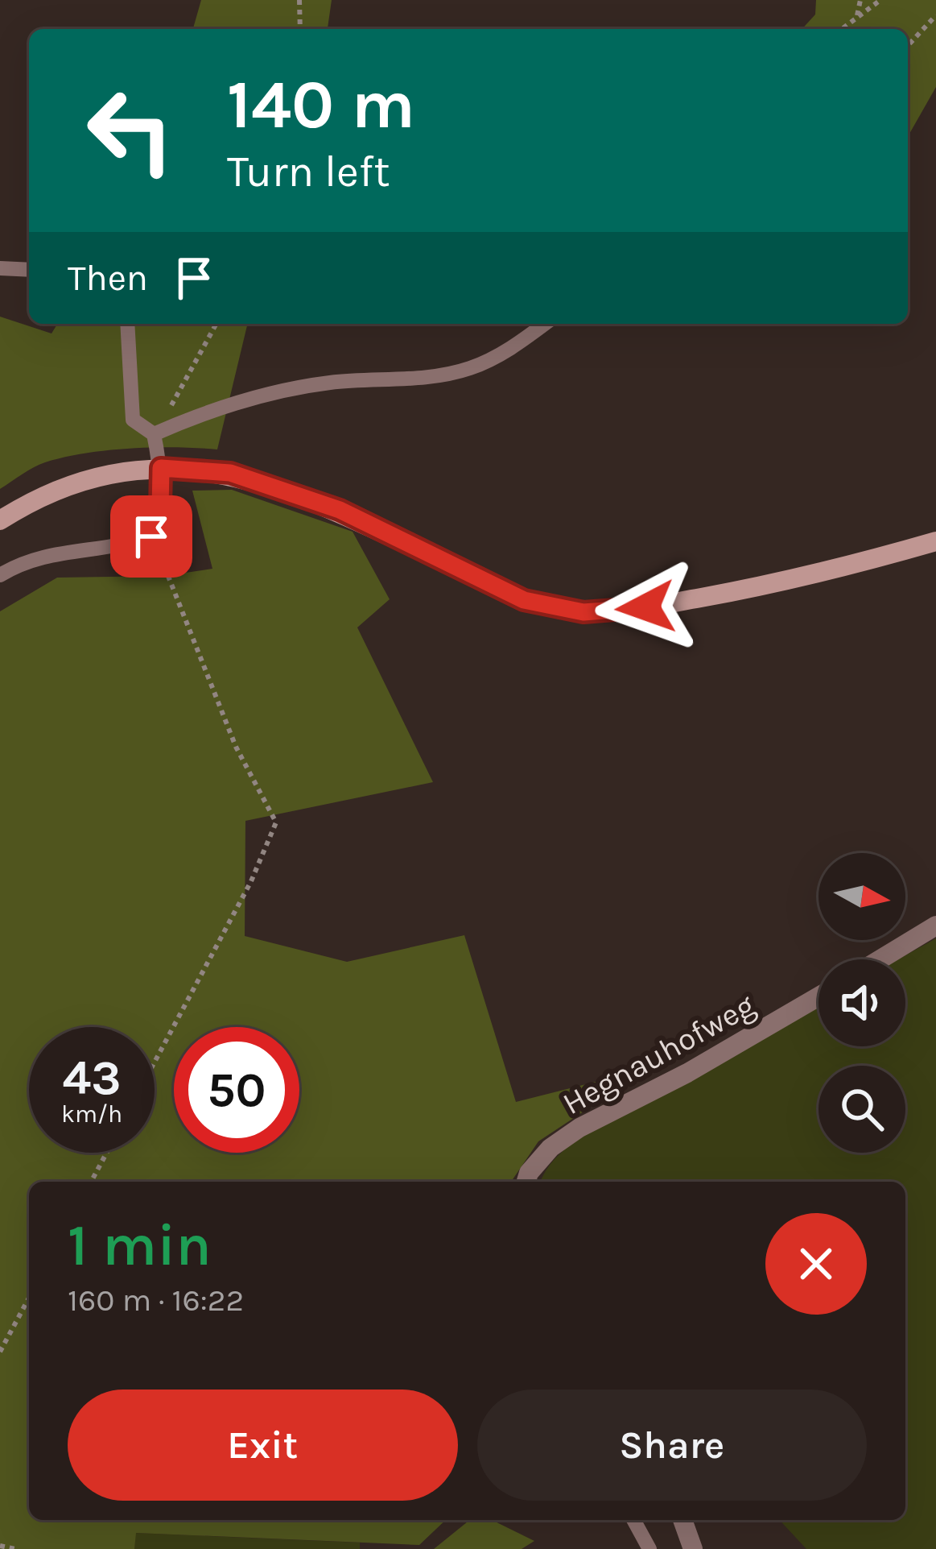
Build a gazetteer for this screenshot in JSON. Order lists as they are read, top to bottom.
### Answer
{
  "streets": {
    "street": ["Hegnauhofweg"]
  },
  "north": "right",
  "page": {
    "turn": ["140 m", "Turn left"],
    "then": "Then",
    "speed": "43 km/h",
    "limit": "50",
    "heading": ["1 min", "160 m · 16:22"],
    "buttons": ["Exit", "Share"]
  }
}
